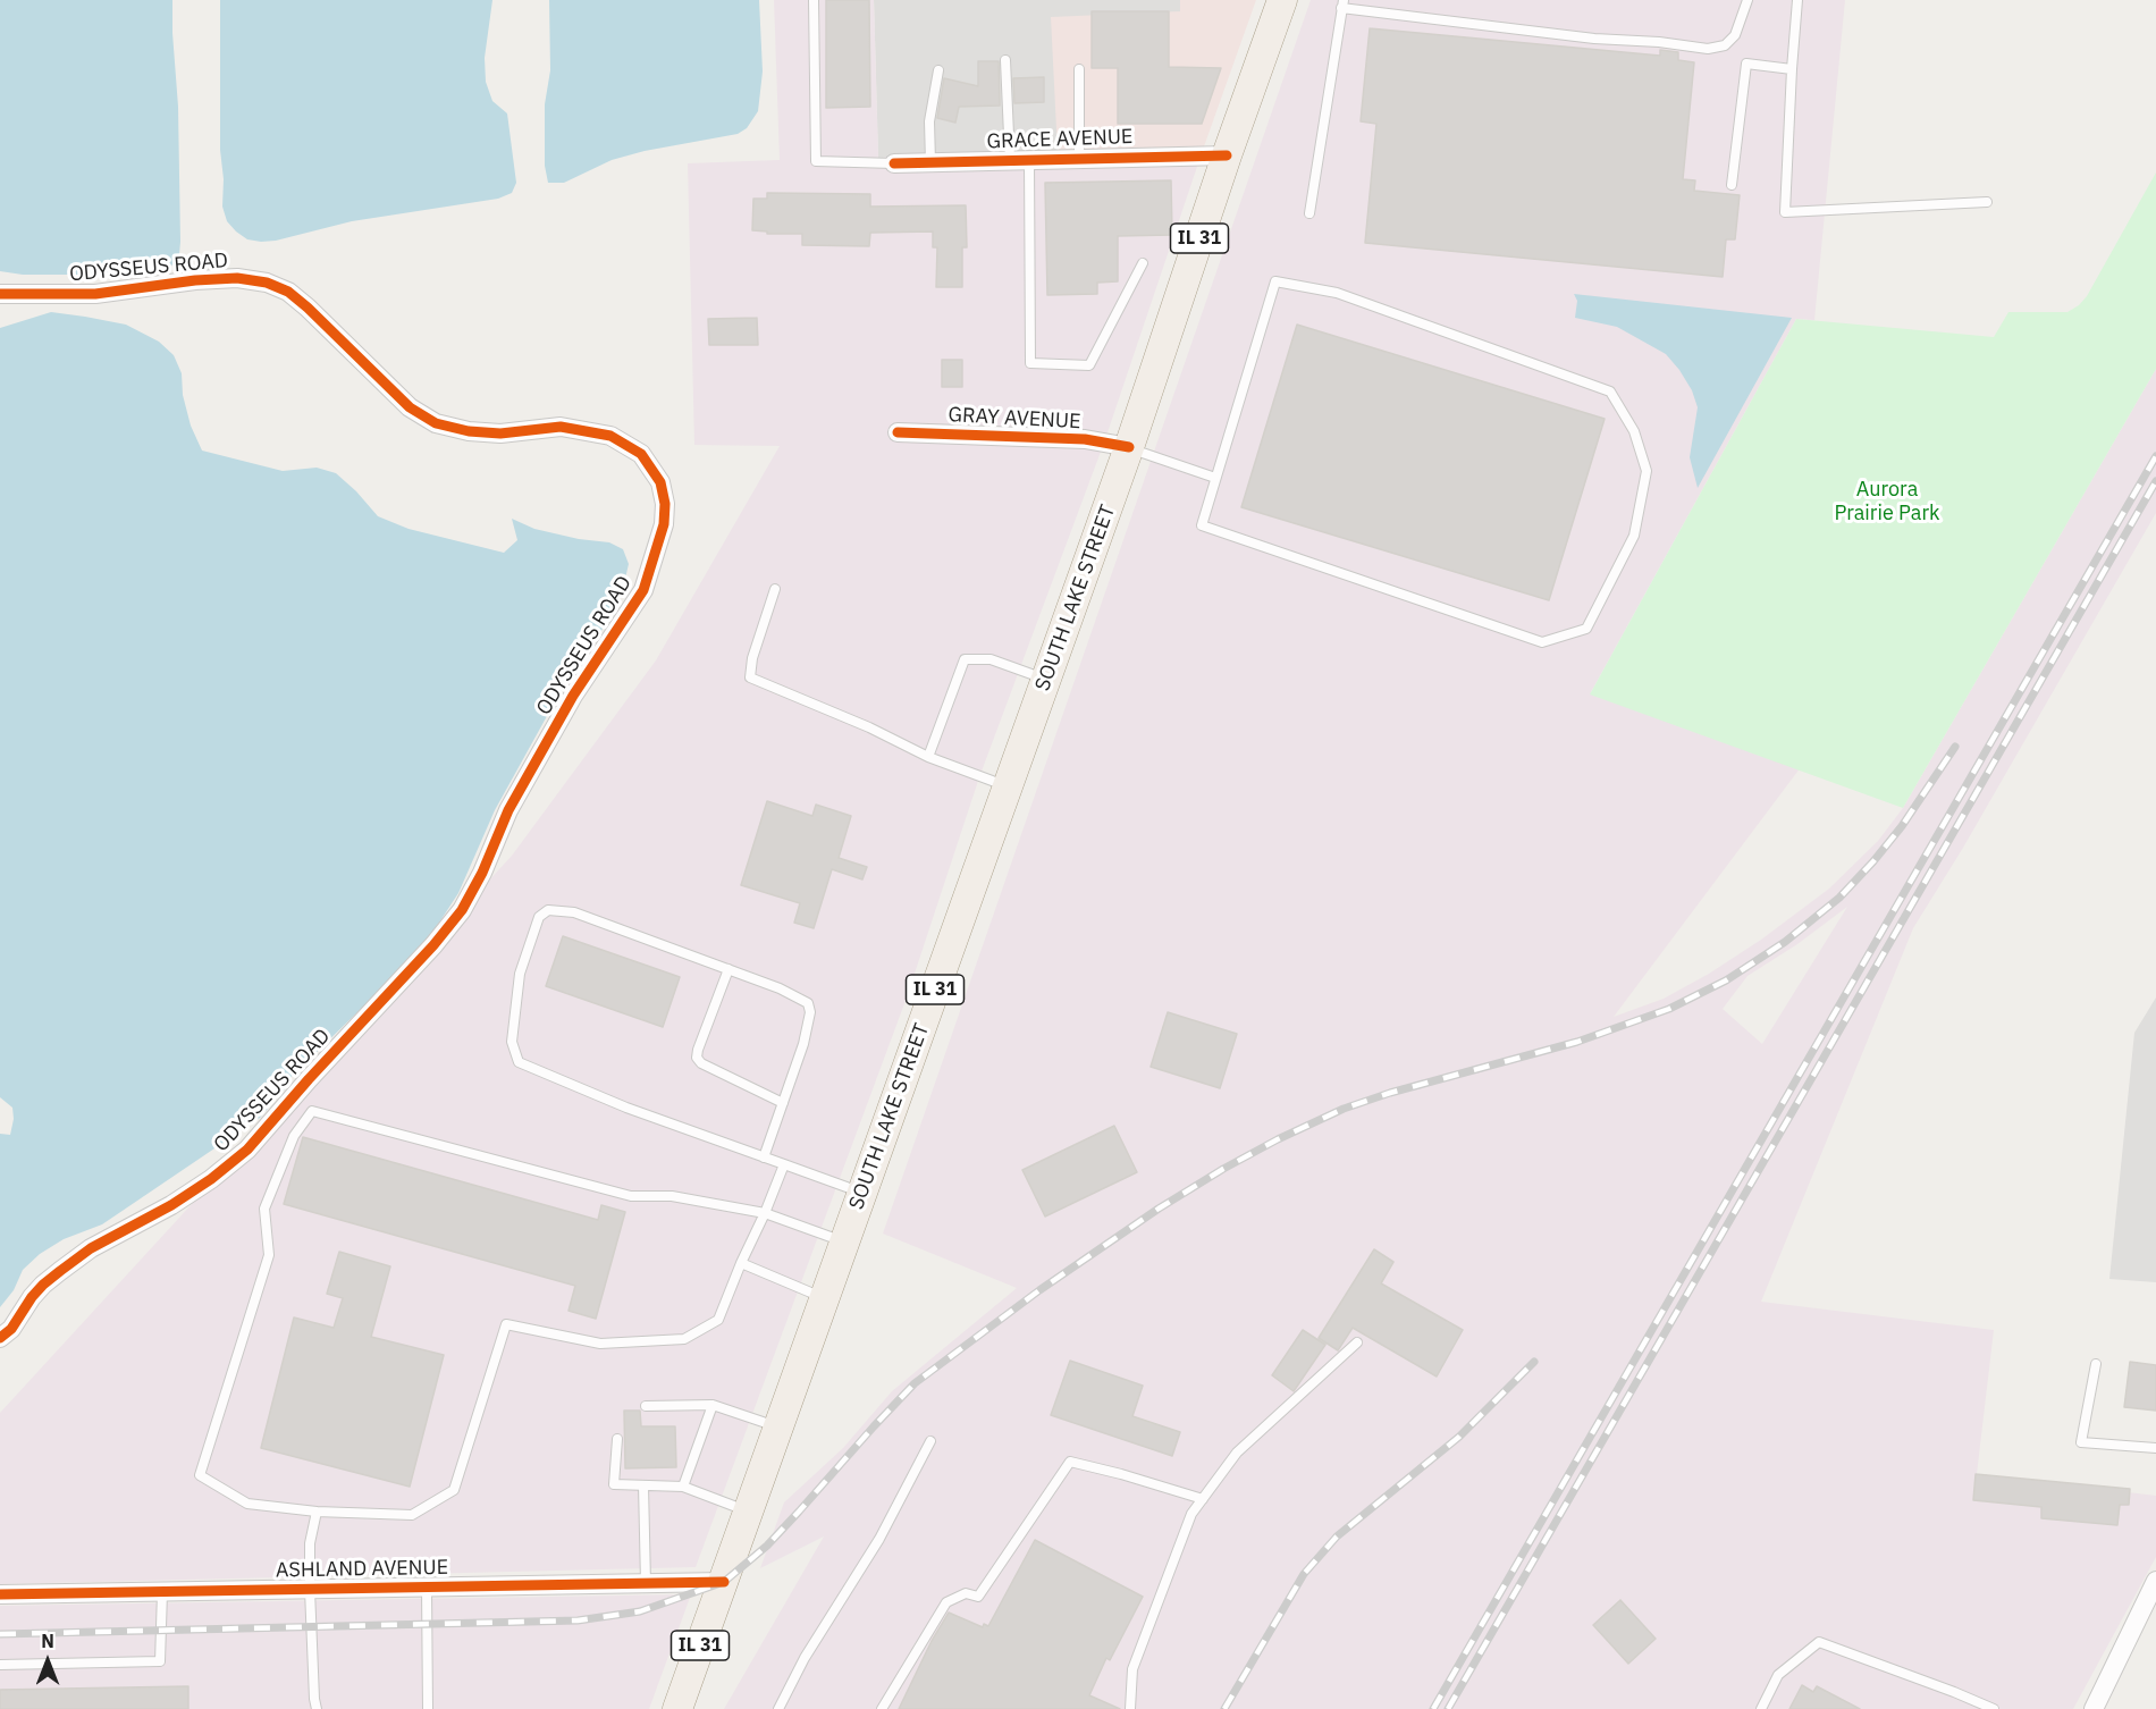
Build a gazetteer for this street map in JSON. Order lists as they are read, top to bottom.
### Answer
{
  "streets": {
    "main road": ["IL 31", "SOUTH LAKE STREET"],
    "street": [
      "GRACE AVENUE",
      "ODYSSEUS ROAD",
      "GRAY AVENUE",
      "ASHLAND AVENUE"
    ]
  },
  "crossings": [
    ["GRACE AVENUE", "IL 31"],
    ["IL 31", "GRAY AVENUE"],
    ["IL 31", "SOUTH LAKE STREET"],
    ["GRAY AVENUE", "SOUTH LAKE STREET"],
    ["SOUTH LAKE STREET", "ASHLAND AVENUE"]
  ],
  "parks": ["Aurora Prairie Park"],
  "north": "top"
}
